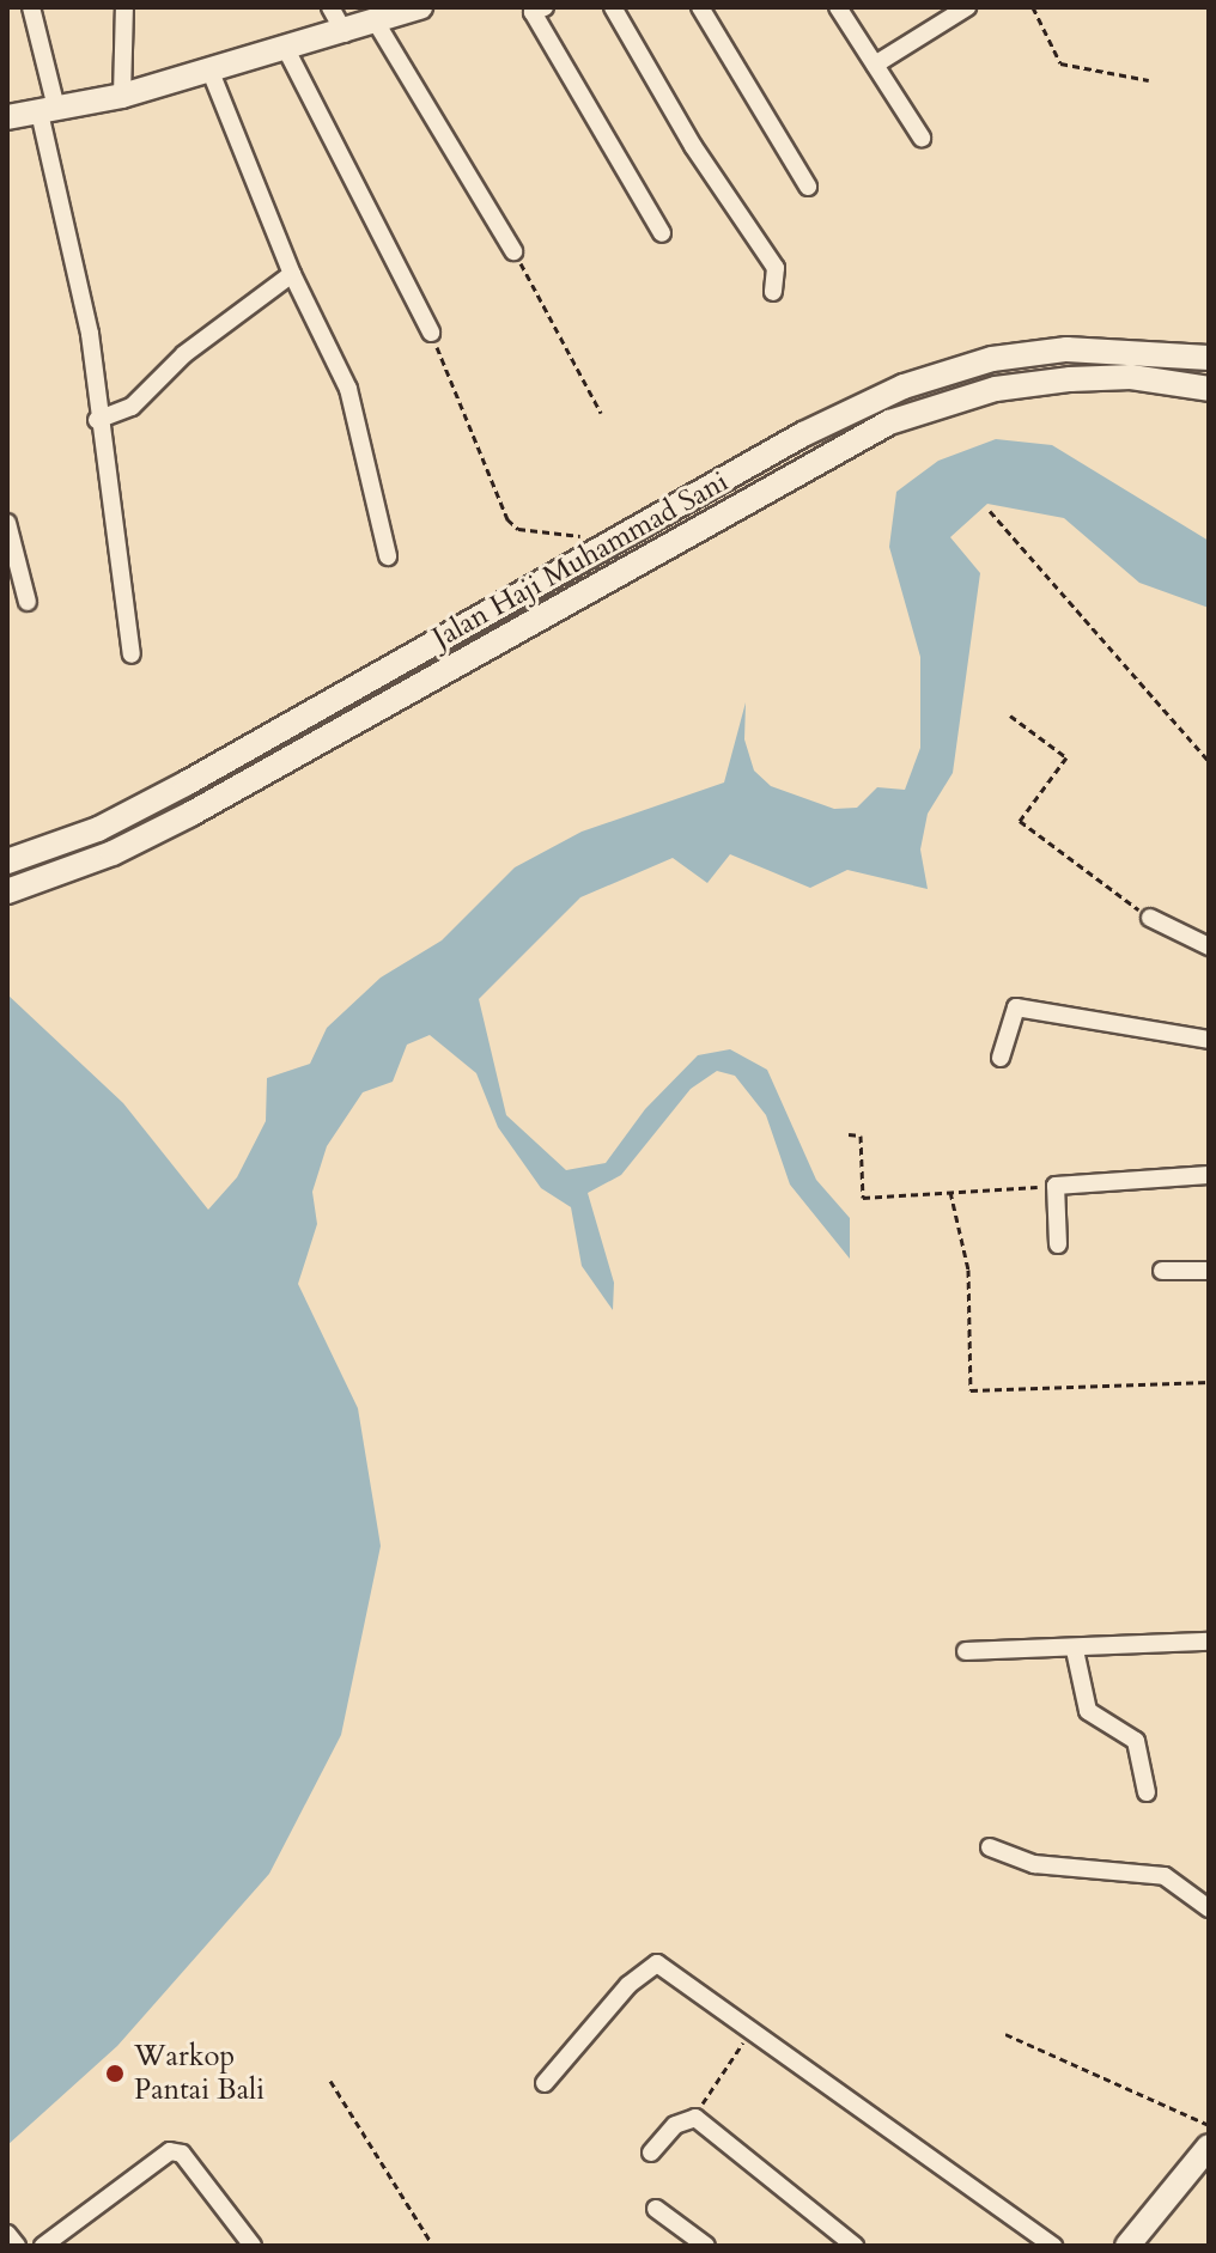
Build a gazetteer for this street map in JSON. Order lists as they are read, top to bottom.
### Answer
{
  "streets": {
    "main road": ["Jalan Haji Muhammad Sani"]
  },
  "places": ["Warkop Pantai Bali"]
}
